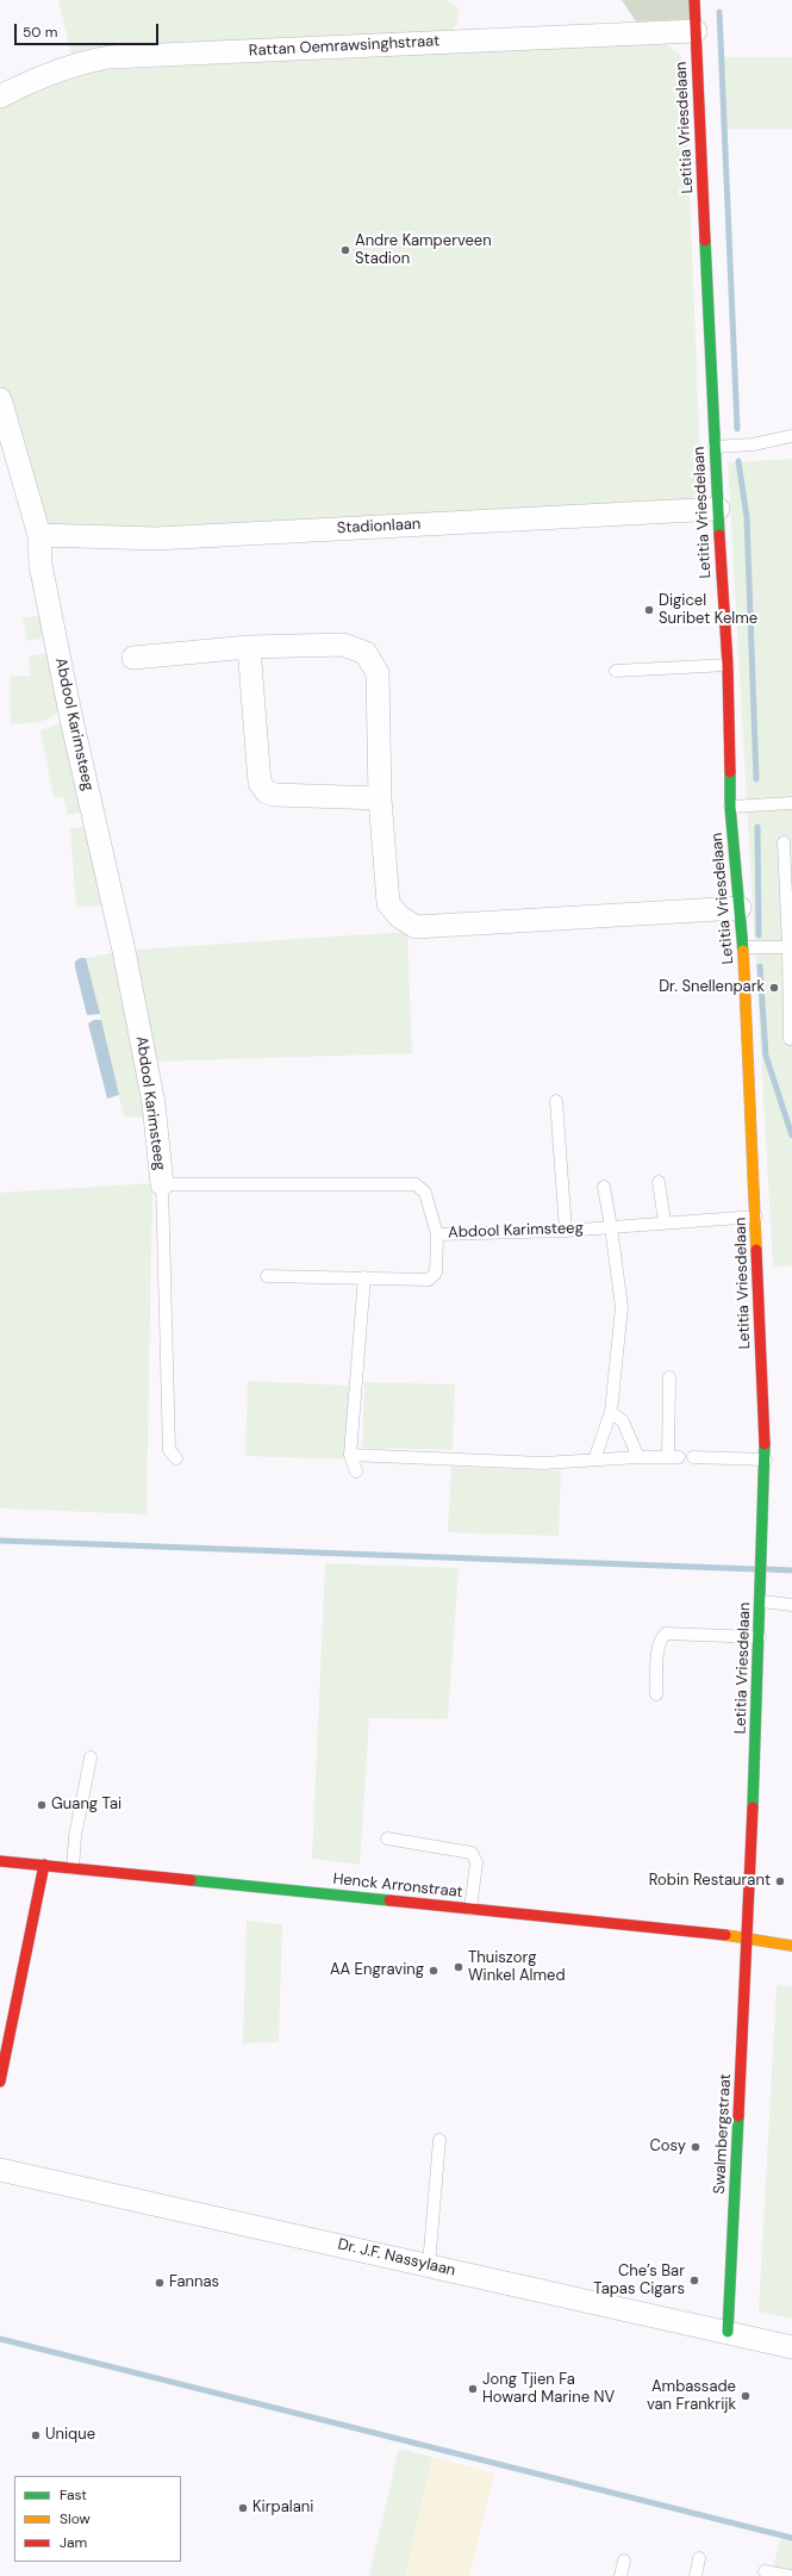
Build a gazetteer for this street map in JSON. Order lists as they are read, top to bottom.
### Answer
{
  "streets": {
    "street": [
      "Rattan Oemrawsinghstraat",
      "Letitia Vriesdelaan",
      "Stadionlaan",
      "Abdool Karimsteeg",
      "Henck Arronstraat",
      "Swalmbergstraat",
      "Dr. J.F. Nassylaan"
    ]
  },
  "crossings": [
    ["Rattan Oemrawsinghstraat", "Letitia Vriesdelaan"],
    ["Letitia Vriesdelaan", "Stadionlaan"],
    ["Letitia Vriesdelaan", "Abdool Karimsteeg"],
    ["Letitia Vriesdelaan", "Henck Arronstraat"],
    ["Letitia Vriesdelaan", "Swalmbergstraat"],
    ["Stadionlaan", "Abdool Karimsteeg"],
    ["Henck Arronstraat", "Swalmbergstraat"],
    ["Swalmbergstraat", "Dr. J.F. Nassylaan"]
  ],
  "places": [
    "Andre Kamperveen Stadion",
    "Digicel Suribet Kelme",
    "Dr. Snellenpark",
    "Guang Tai",
    "Robin Restaurant",
    "Thuiszorg Winkel Almed",
    "AA Engraving",
    "Cosy",
    "Che’s Bar Tapas Cigars",
    "Fannas",
    "Jong Tjien Fa Howard Marine NV",
    "Ambassade van Frankrijk",
    "Unique",
    "Kirpalani"
  ],
  "legend": ["Fast", "Slow", "Jam"],
  "scale_bar": "50 m"
}
